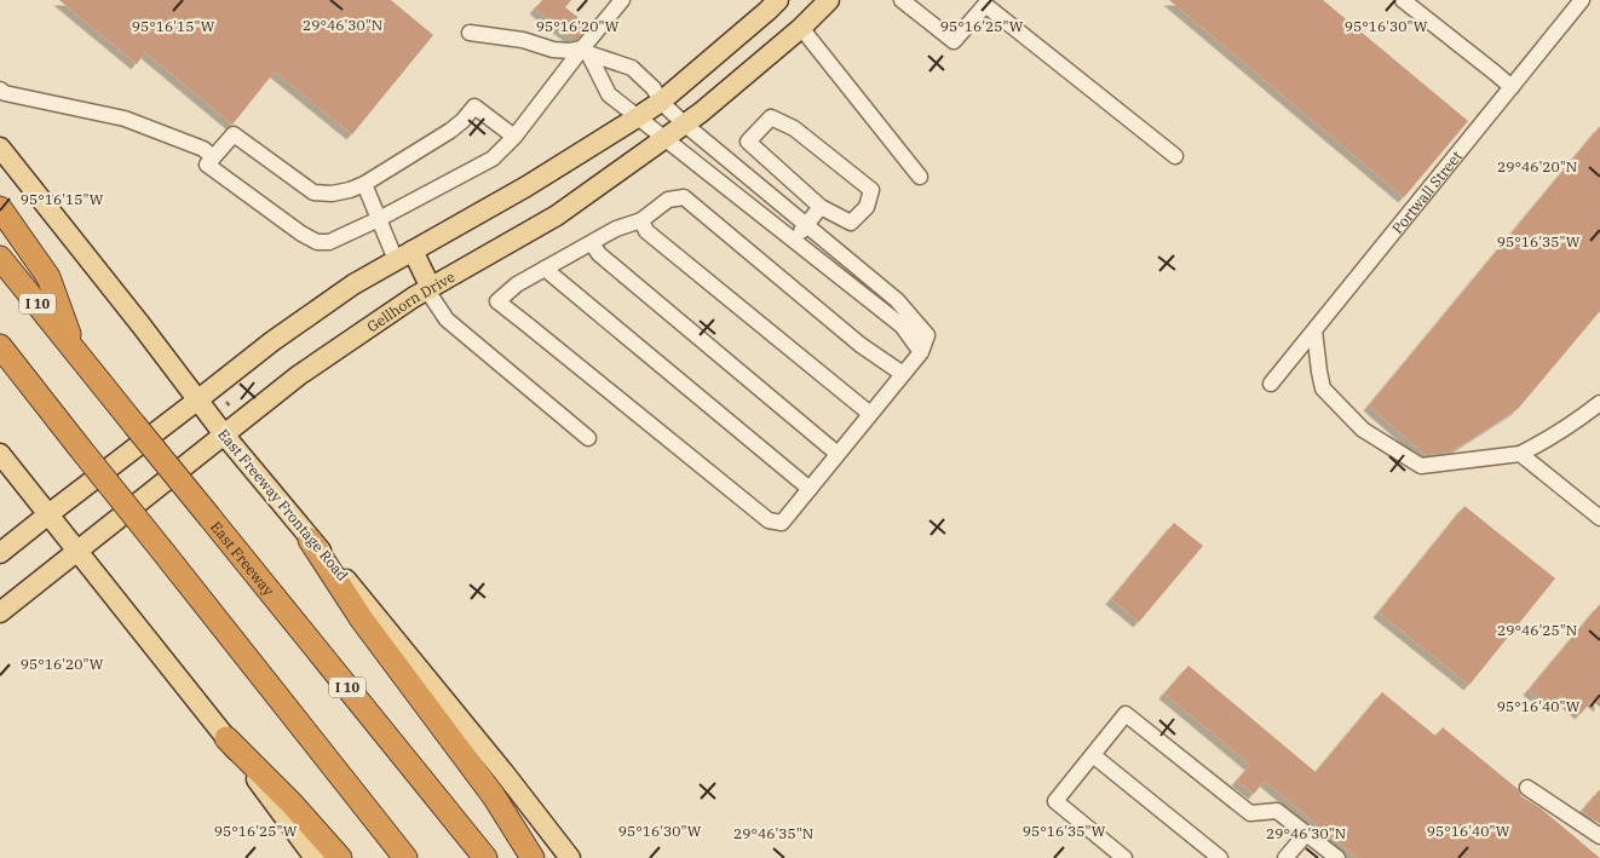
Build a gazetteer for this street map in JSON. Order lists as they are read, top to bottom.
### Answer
{
  "streets": {
    "highway": ["I 10", "East Freeway"],
    "main road": ["Gellhorn Drive", "East Freeway Frontage Road"],
    "street": ["Portwall Street"]
  },
  "crossings": [
    ["Gellhorn Drive", "East Freeway Frontage Road"]
  ],
  "coordinates": [
    "29°46'30\"N",
    "95°16'15\"W",
    "95°16'20\"W",
    "95°16'25\"W",
    "95°16'30\"W",
    "29°46'20\"N",
    "95°16'35\"W",
    "29°46'25\"N",
    "95°16'40\"W",
    "29°46'35\"N"
  ]
}
